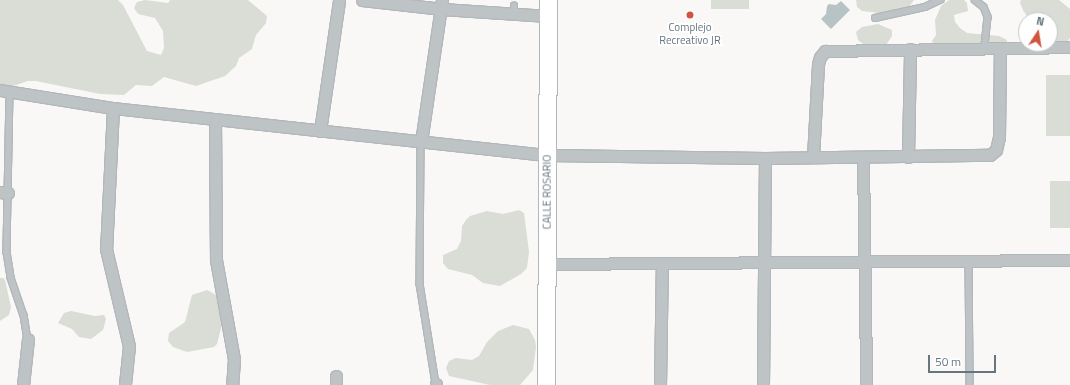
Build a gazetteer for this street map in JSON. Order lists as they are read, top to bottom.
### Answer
{
  "streets": {
    "main road": ["CALLE ROSARIO"]
  },
  "places": ["Complejo Recreativo JR"],
  "scale_bar": "50 m",
  "north": "top"
}
